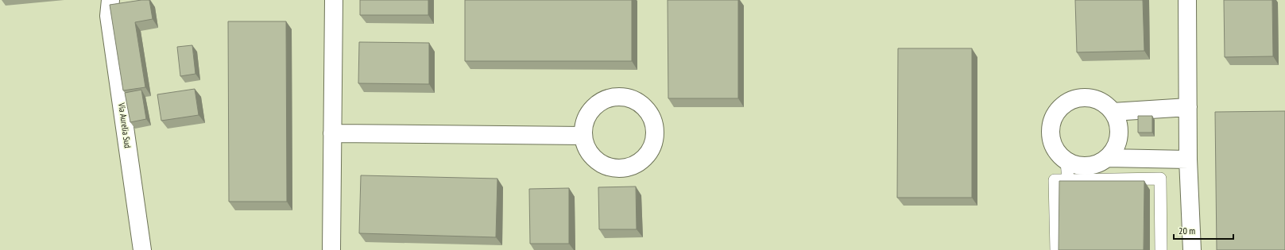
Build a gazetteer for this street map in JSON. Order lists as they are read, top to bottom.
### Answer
{
  "streets": {
    "street": ["Via Aurelia Sud"]
  },
  "scale_bar": "20 m"
}
